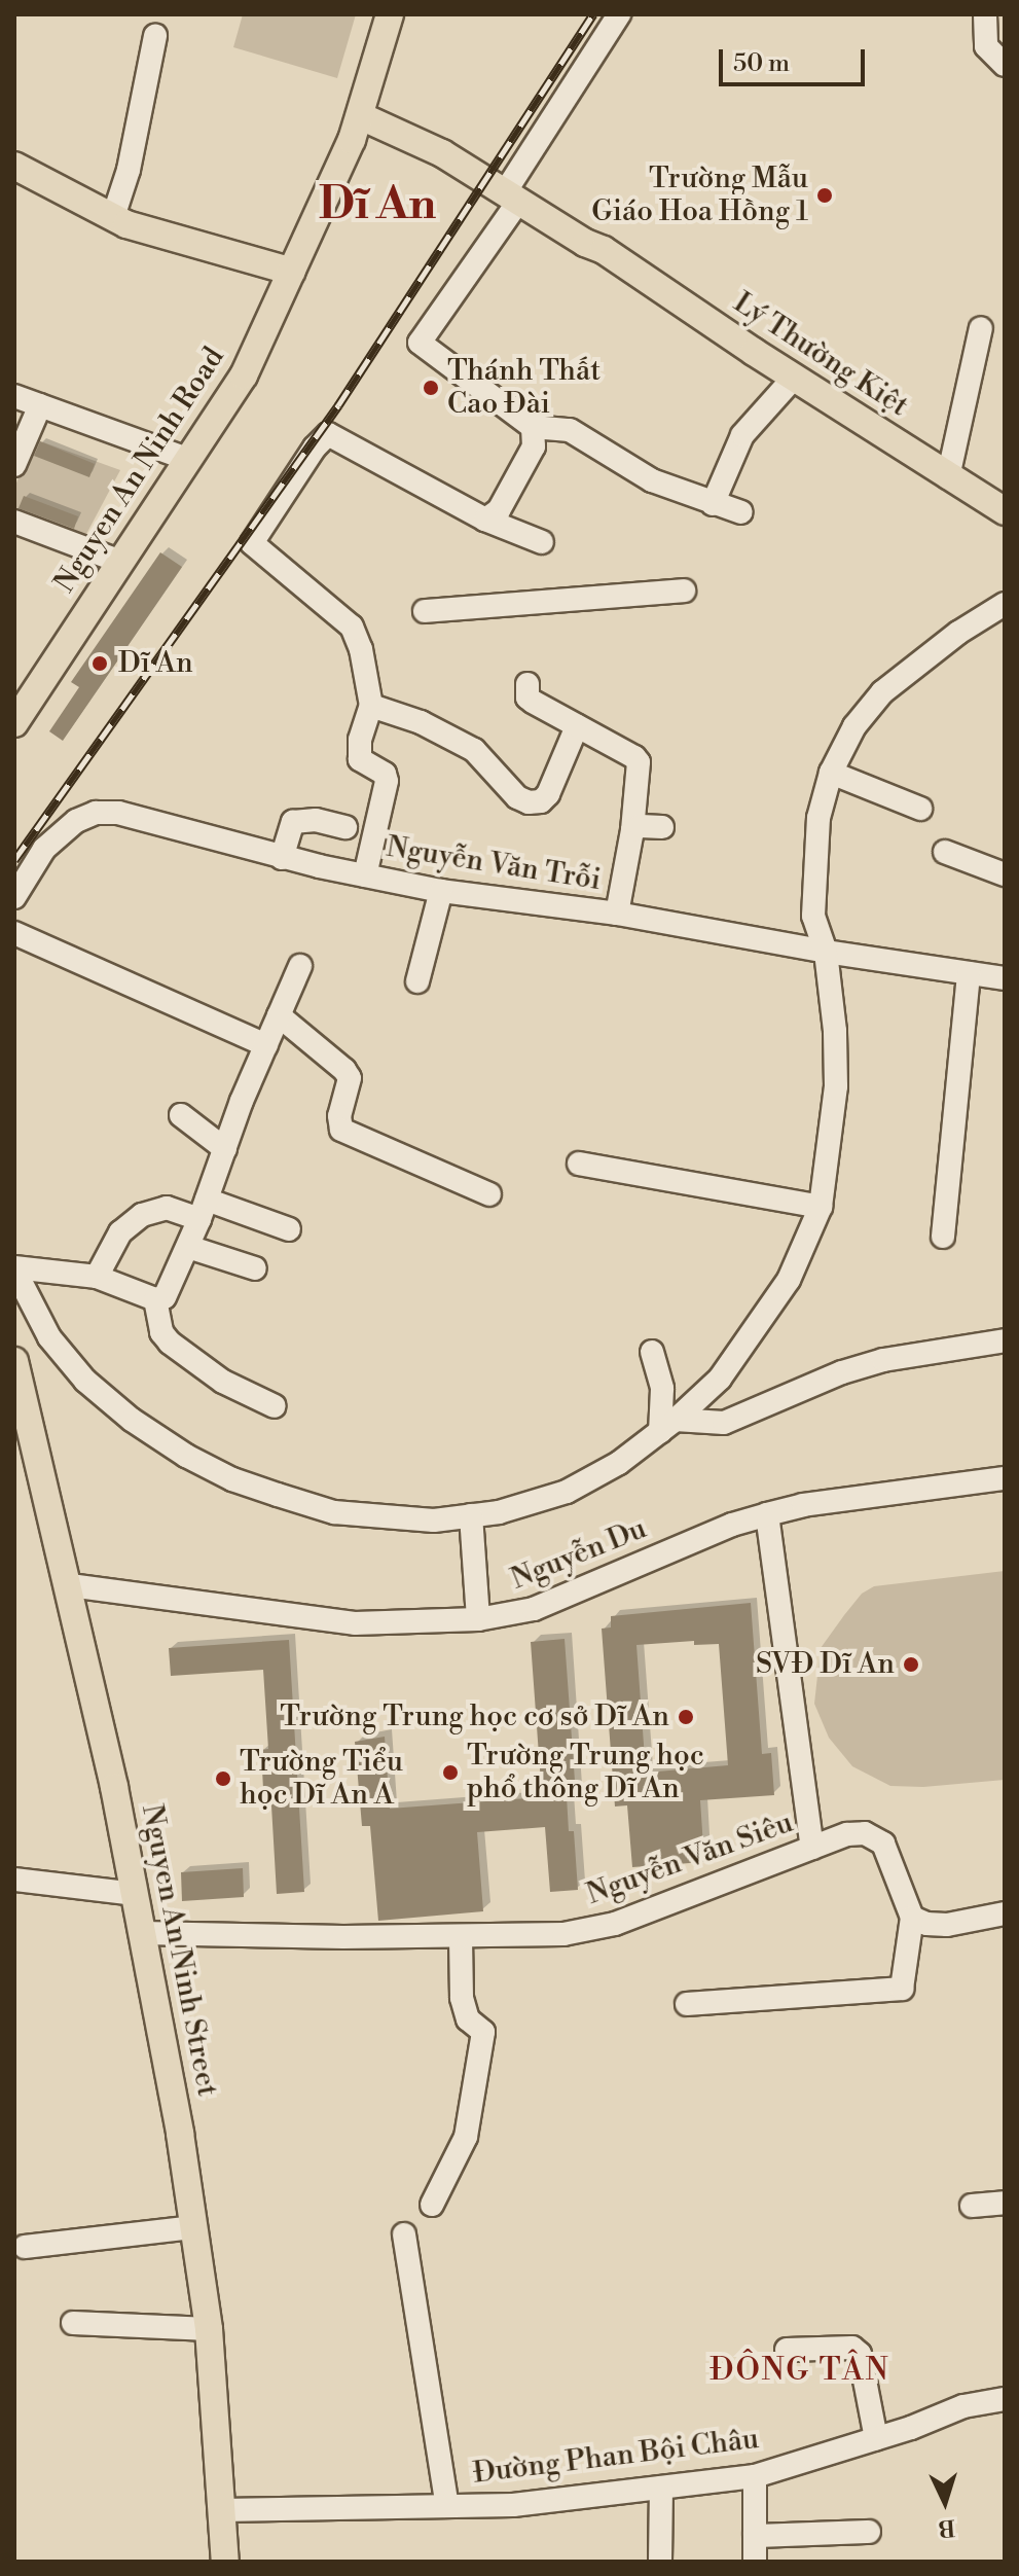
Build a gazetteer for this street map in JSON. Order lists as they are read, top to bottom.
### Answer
{
  "streets": {
    "main road": ["Lý Thường Kiệt", "Nguyen An Ninh Road", "Nguyen An Ninh Street"],
    "street": [
      "Nguyễn Văn Trỗi",
      "Nguyễn Du",
      "Nguyễn Văn Siêu",
      "Đường Phan Bội Châu"
    ]
  },
  "crossings": [
    ["Lý Thường Kiệt", "Nguyen An Ninh Road"],
    ["Nguyễn Du", "Nguyen An Ninh Street"],
    ["Nguyễn Văn Siêu", "Nguyen An Ninh Street"],
    ["Nguyen An Ninh Street", "Đường Phan Bội Châu"]
  ],
  "districts": ["Dĩ An", "ĐÔNG TÂN"],
  "places": [
    "Trường Mẫu Giáo Hoa Hồng 1",
    "Thánh Thất Cao Đài",
    "Dĩ An",
    "SVĐ Dĩ An",
    "Trường Trung học cơ sở Dĩ An",
    "Trường Trung học phổ thông Dĩ An",
    "Trường Tiểu học Dĩ An A"
  ],
  "scale_bar": "50 m",
  "north": "bottom"
}
